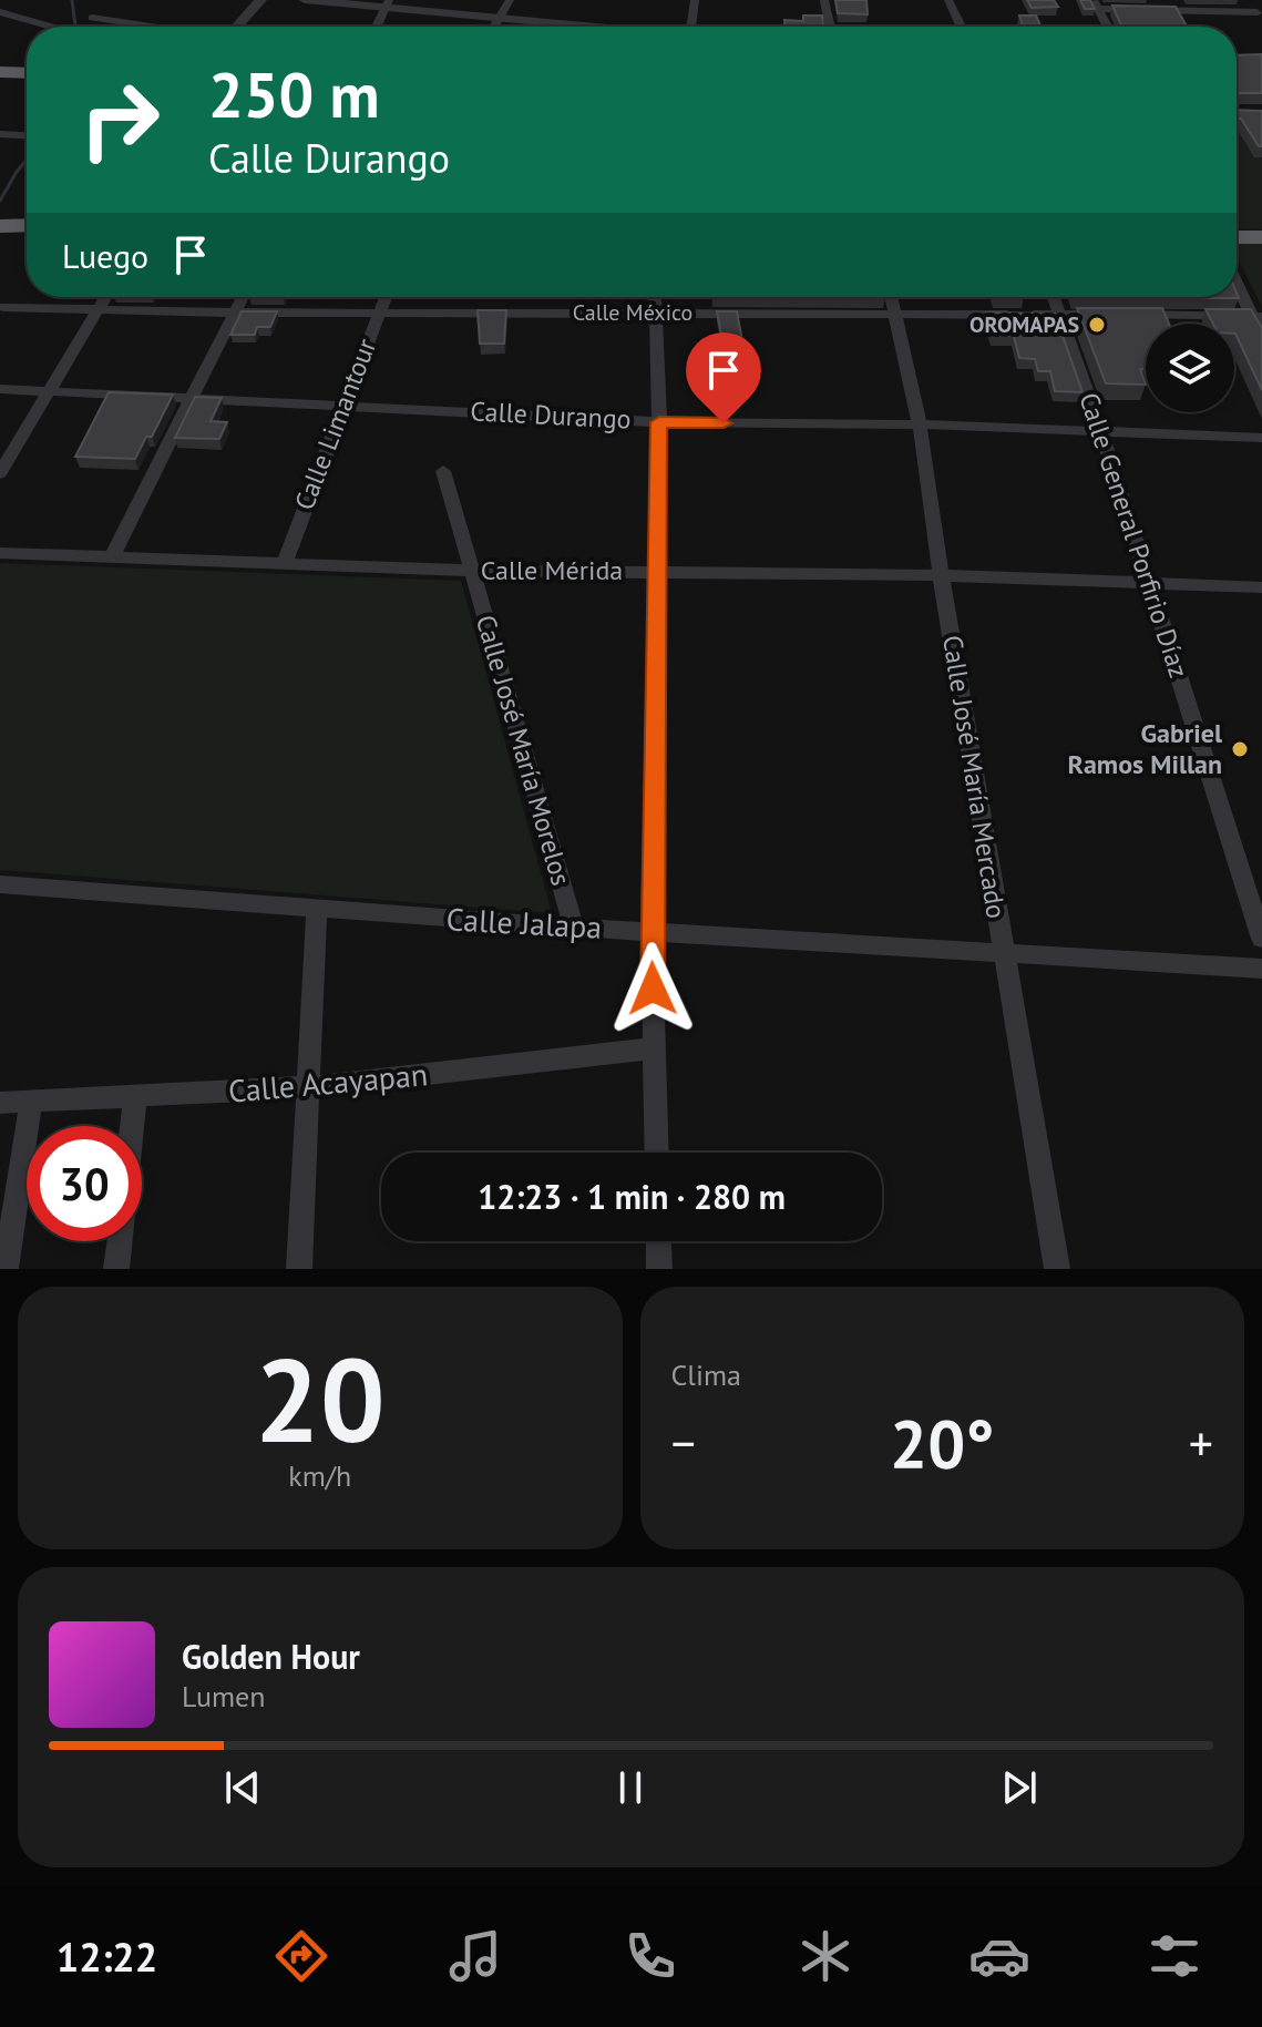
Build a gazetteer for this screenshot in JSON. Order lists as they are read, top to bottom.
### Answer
{
  "streets": {
    "street": [
      "Calle México",
      "Calle Durango",
      "Calle Limantour",
      "Calle General Porfirio Díaz",
      "Calle Mérida",
      "Calle José María Morelos",
      "Calle José María Mercado",
      "Calle Jalapa",
      "Calle Acayapan"
    ]
  },
  "crossings": [
    ["Calle México", "Calle Limantour"],
    ["Calle México", "Calle General Porfirio Díaz"],
    ["Calle México", "Calle José María Mercado"],
    ["Calle Durango", "Calle Limantour"],
    ["Calle Durango", "Calle General Porfirio Díaz"],
    ["Calle Durango", "Calle José María Mercado"],
    ["Calle Limantour", "Calle Mérida"],
    ["Calle General Porfirio Díaz", "Calle Mérida"],
    ["Calle Mérida", "Calle José María Morelos"],
    ["Calle Mérida", "Calle José María Mercado"],
    ["Calle José María Morelos", "Calle Jalapa"],
    ["Calle José María Mercado", "Calle Jalapa"]
  ],
  "places": ["OROMAPAS", "Gabriel Ramos Millan"],
  "page": {
    "turn": ["250 m", "Calle Durango"],
    "then": "Luego",
    "limit": "30",
    "trip": "12:23 · 1 min · 280 m",
    "tile": [
      ["20", "km/h"],
      "Clima"
    ],
    "heat": ["−", "20°", "+"],
    "song": ["Golden Hour", "Lumen"],
    "tabs": "12:22"
  }
}
